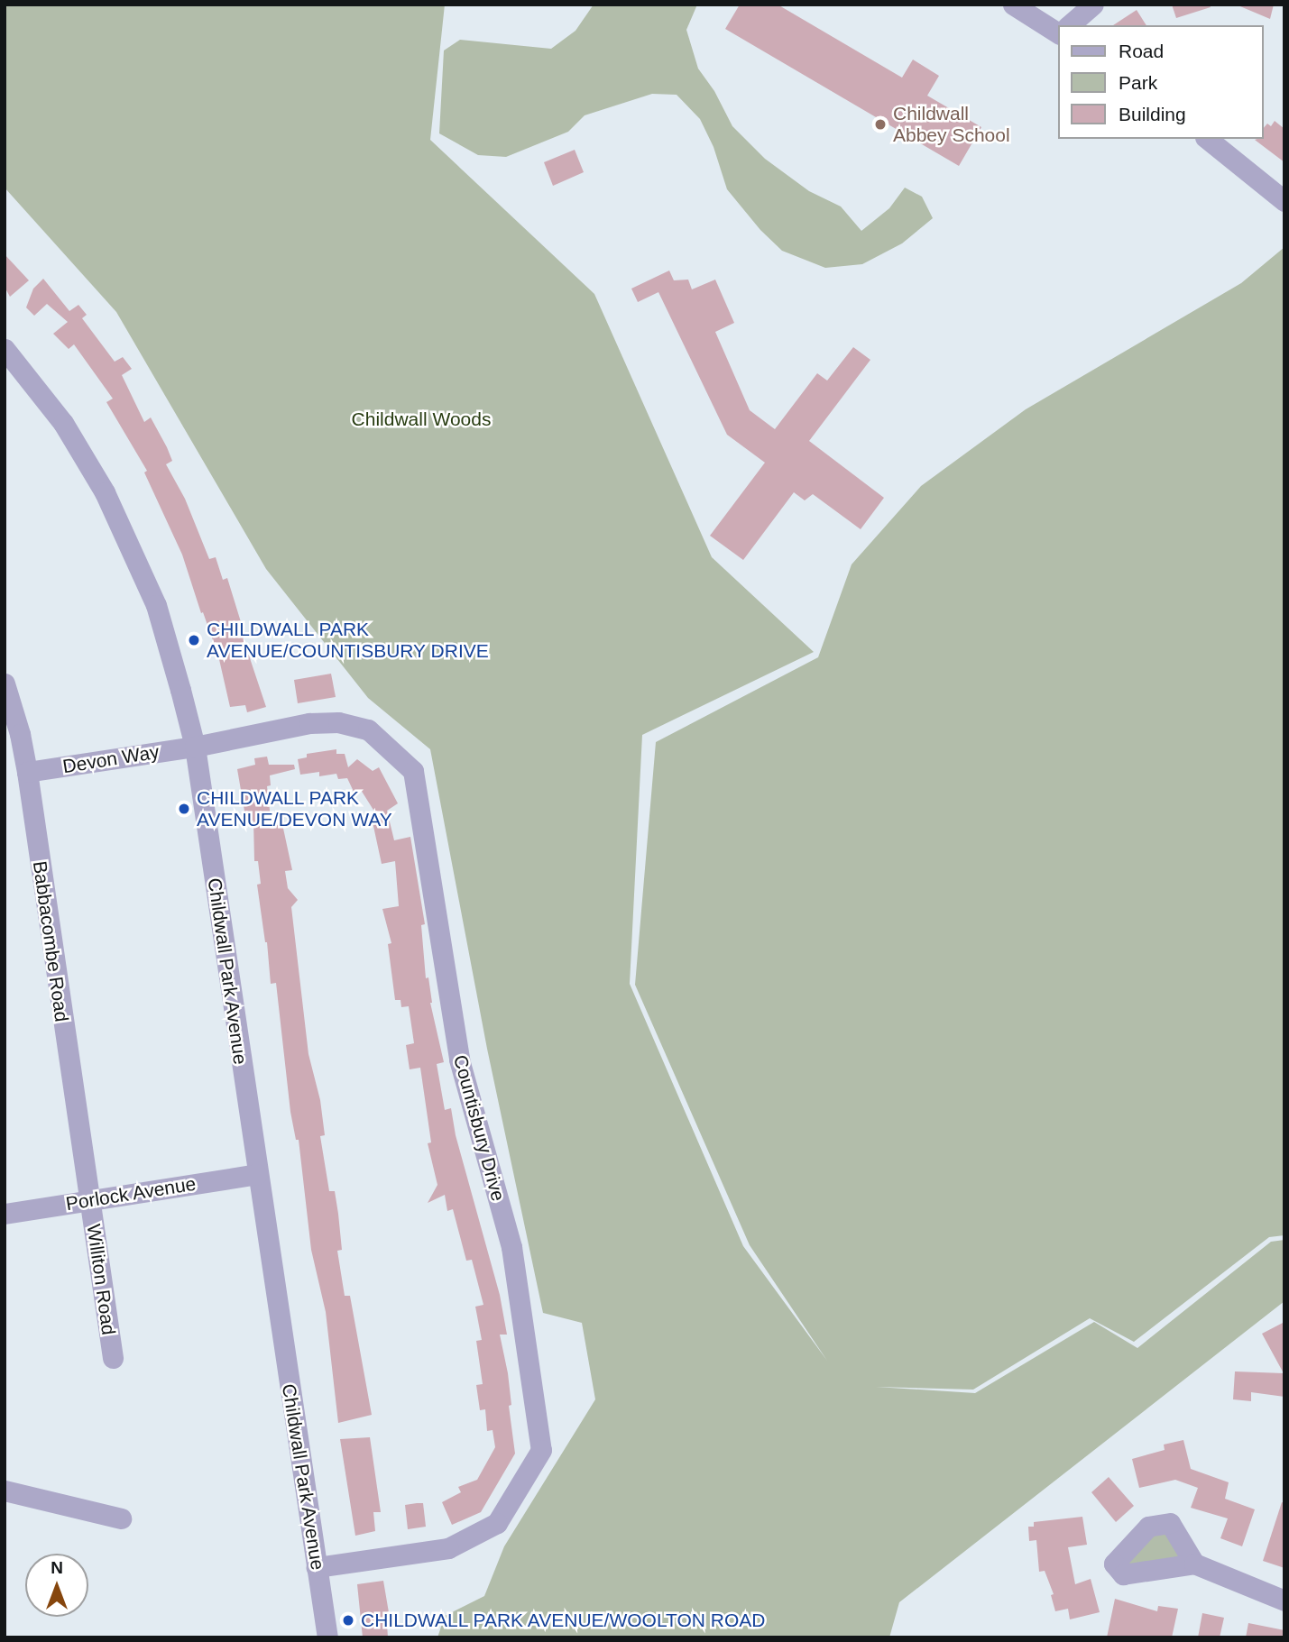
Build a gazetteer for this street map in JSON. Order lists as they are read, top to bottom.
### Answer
{
  "streets": {
    "street": [
      "Devon Way",
      "Babbacombe Road",
      "Childwall Park Avenue",
      "Countisbury Drive",
      "Porlock Avenue",
      "Williton Road"
    ]
  },
  "crossings": [
    ["Devon Way", "Babbacombe Road"],
    ["Devon Way", "Childwall Park Avenue"],
    ["Devon Way", "Countisbury Drive"],
    ["Babbacombe Road", "Porlock Avenue"],
    ["Babbacombe Road", "Williton Road"],
    ["Childwall Park Avenue", "Countisbury Drive"],
    ["Childwall Park Avenue", "Porlock Avenue"],
    ["Porlock Avenue", "Williton Road"]
  ],
  "parks": ["Childwall Woods"],
  "places": [
    "Childwall Abbey School",
    "CHILDWALL PARK AVENUE/COUNTISBURY DRIVE",
    "CHILDWALL PARK AVENUE/DEVON WAY",
    "CHILDWALL PARK AVENUE/WOOLTON ROAD"
  ],
  "legend": ["Road", "Park", "Building"],
  "north": "top"
}
